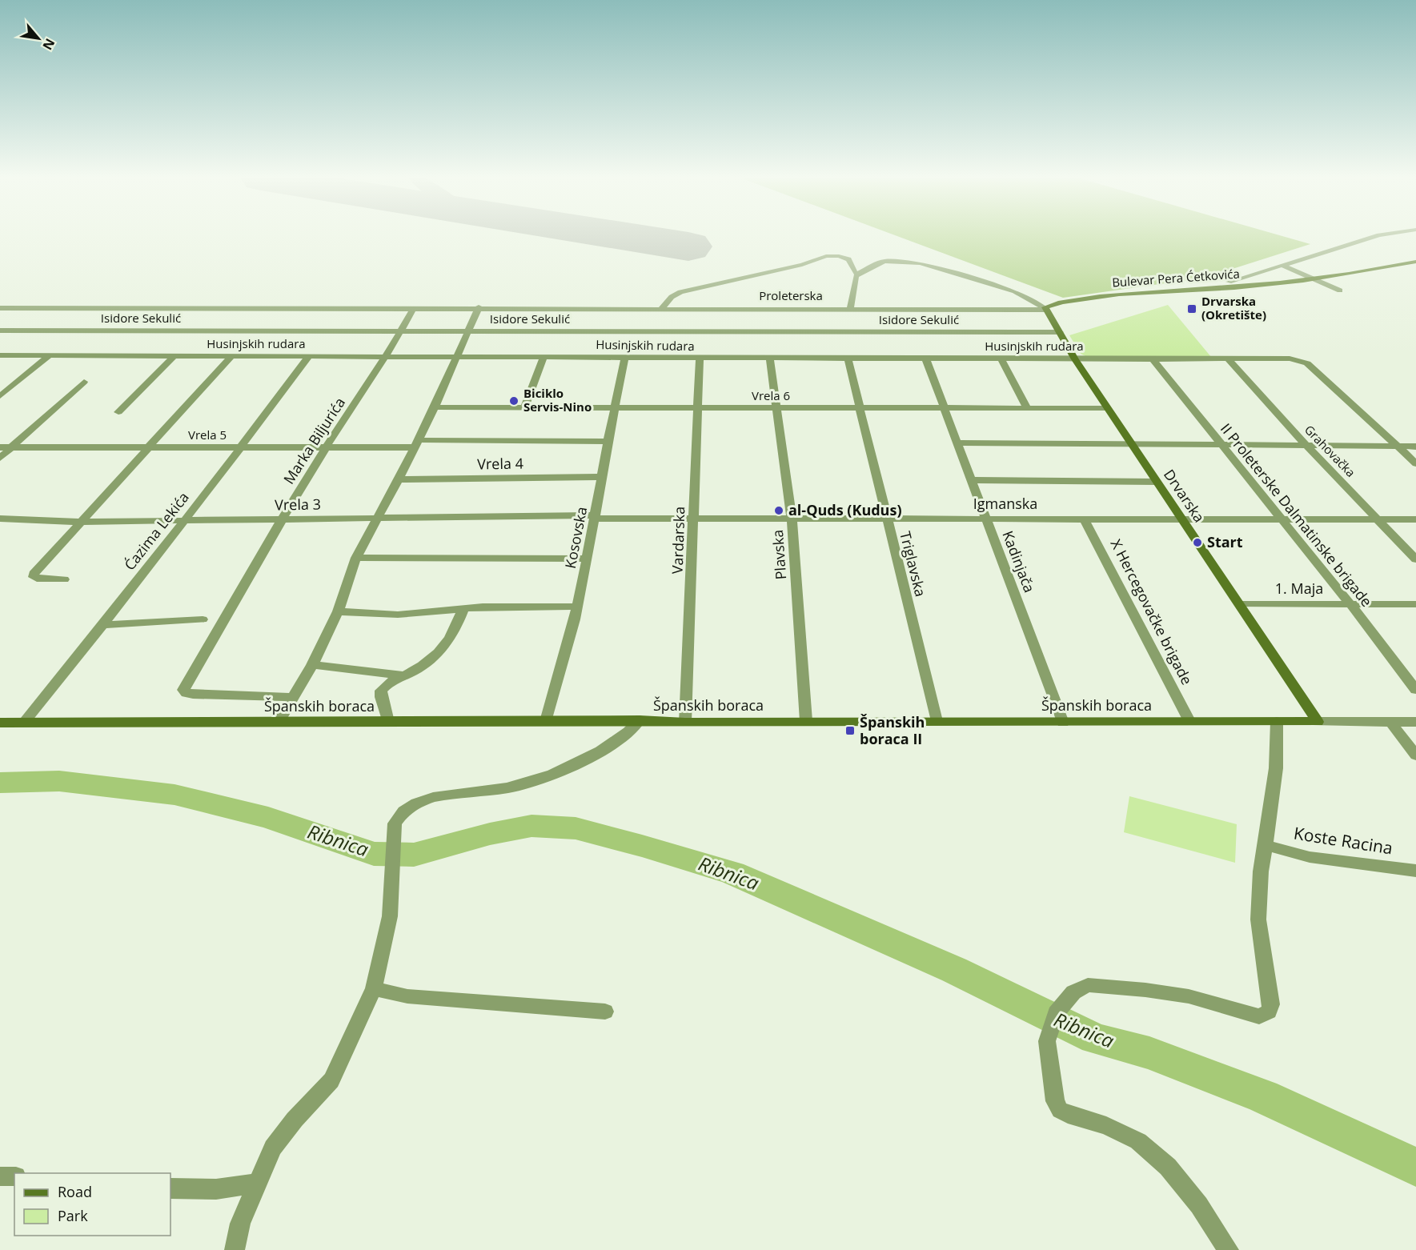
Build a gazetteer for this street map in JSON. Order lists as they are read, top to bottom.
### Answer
{
  "streets": {
    "main road": ["Bulevar Pera Ćetkovića", "Drvarska", "Španskih boraca"],
    "street": [
      "Proleterska",
      "Isidore Sekulić",
      "Husinjskih rudara",
      "Vrela 6",
      "Vrela 5",
      "Marka Biljurića",
      "Grahovačka",
      "Vrela 4",
      "Igmanska",
      "Vrela 3",
      "II Proleterske Dalmatinske brigade",
      "Ćazima Lekića",
      "Kosovska",
      "Vardarska",
      "Plavska",
      "Kadinjača",
      "Triglavska",
      "1. Maja",
      "X Hercegovačke brigade",
      "Koste Racina"
    ]
  },
  "crossings": [
    ["Bulevar Pera Ćetkovića", "Proleterska"],
    ["Proleterska", "Marka Biljurića"],
    ["Isidore Sekulić", "Marka Biljurića"],
    ["Husinjskih rudara", "Marka Biljurića"],
    ["Husinjskih rudara", "Grahovačka"],
    ["Husinjskih rudara", "Drvarska"],
    ["Husinjskih rudara", "II Proleterske Dalmatinske brigade"],
    ["Husinjskih rudara", "Ćazima Lekića"],
    ["Husinjskih rudara", "Kosovska"],
    ["Husinjskih rudara", "Vardarska"],
    ["Husinjskih rudara", "Plavska"],
    ["Husinjskih rudara", "Kadinjača"],
    ["Husinjskih rudara", "Triglavska"],
    ["Vrela 6", "Drvarska"],
    ["Vrela 6", "Kosovska"],
    ["Vrela 6", "Vardarska"],
    ["Vrela 6", "Plavska"],
    ["Vrela 6", "Kadinjača"],
    ["Vrela 6", "Triglavska"],
    ["Vrela 5", "Marka Biljurića"],
    ["Vrela 5", "Ćazima Lekića"],
    ["Vrela 5", "Kosovska"],
    ["Marka Biljurića", "Vrela 3"],
    ["Grahovačka", "Igmanska"],
    ["Vrela 4", "Kosovska"],
    ["Drvarska", "Igmanska"],
    ["Drvarska", "1. Maja"],
    ["Drvarska", "Španskih boraca"],
    ["Igmanska", "Vrela 3"],
    ["Igmanska", "II Proleterske Dalmatinske brigade"],
    ["Igmanska", "Kosovska"],
    ["Igmanska", "Vardarska"],
    ["Igmanska", "Plavska"],
    ["Igmanska", "Kadinjača"],
    ["Igmanska", "Triglavska"],
    ["Igmanska", "X Hercegovačke brigade"],
    ["Vrela 3", "Ćazima Lekića"],
    ["Vrela 3", "Kosovska"],
    ["II Proleterske Dalmatinske brigade", "1. Maja"],
    ["Ćazima Lekića", "Španskih boraca"],
    ["Kosovska", "Španskih boraca"],
    ["Vardarska", "Španskih boraca"],
    ["Plavska", "Španskih boraca"],
    ["Kadinjača", "Španskih boraca"],
    ["Triglavska", "Španskih boraca"],
    ["X Hercegovačke brigade", "Španskih boraca"]
  ],
  "water": ["Ribnica"],
  "places": {
    "transit": ["Drvarska (Okretište)", "Španskih boraca II"],
    "other": ["Biciklo Servis-Nino", "al-Quds (Kudus)", "Start"]
  },
  "legend": ["Road", "Park"],
  "north": "bottom right"
}
